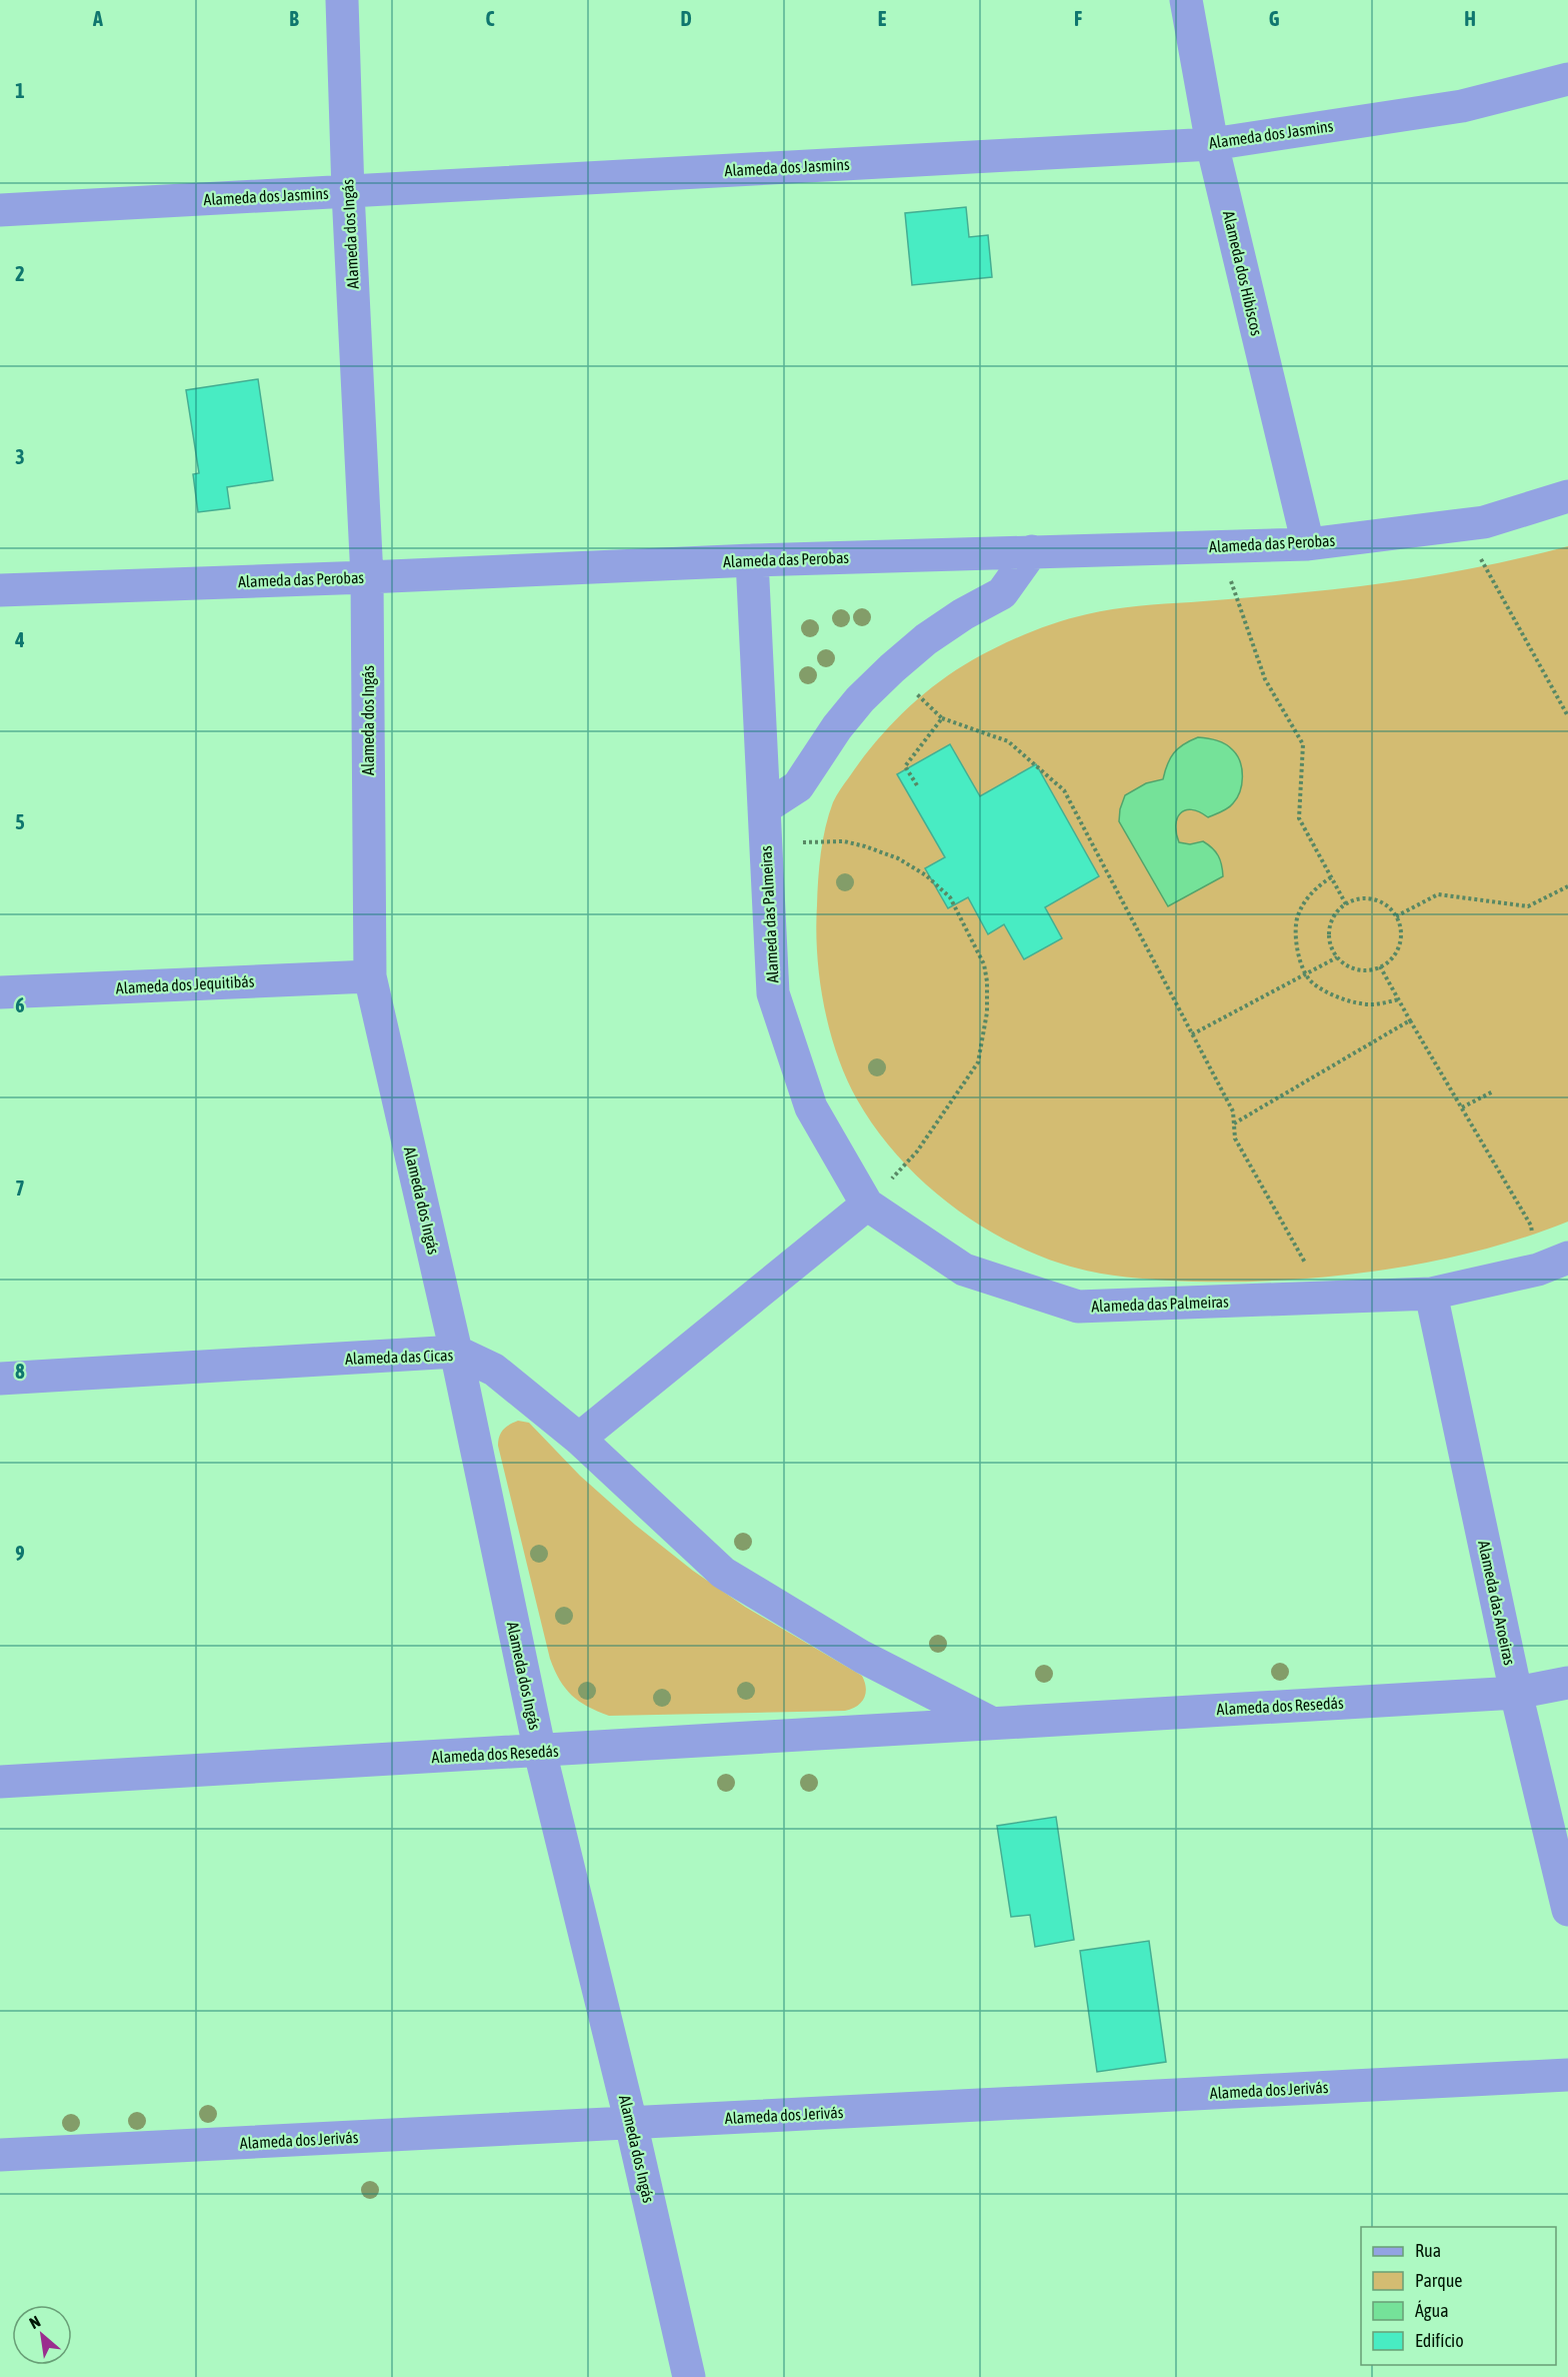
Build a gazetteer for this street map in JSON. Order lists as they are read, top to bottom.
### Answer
{
  "streets": {
    "street": [
      "Alameda dos Jasmins",
      "Alameda dos Ingás",
      "Alameda dos Hibiscos",
      "Alameda das Perobas",
      "Alameda das Palmeiras",
      "Alameda dos Jequitibás",
      "Alameda das Cicas",
      "Alameda das Aroeiras",
      "Alameda dos Resedás",
      "Alameda dos Jerivás"
    ]
  },
  "crossings": [
    ["Alameda dos Jasmins", "Alameda dos Ingás"],
    ["Alameda dos Jasmins", "Alameda dos Hibiscos"],
    ["Alameda dos Ingás", "Alameda das Perobas"],
    ["Alameda dos Ingás", "Alameda dos Jequitibás"],
    ["Alameda dos Ingás", "Alameda das Cicas"],
    ["Alameda dos Ingás", "Alameda dos Resedás"],
    ["Alameda dos Ingás", "Alameda dos Jerivás"],
    ["Alameda dos Hibiscos", "Alameda das Perobas"],
    ["Alameda das Perobas", "Alameda das Palmeiras"],
    ["Alameda das Palmeiras", "Alameda das Aroeiras"],
    ["Alameda das Aroeiras", "Alameda dos Resedás"]
  ],
  "legend": [
    "Rua",
    "Parque",
    "Água",
    "Edifício"
  ],
  "north": "top left",
  "grid": {
    "columns": [
      "A",
      "B",
      "C",
      "D",
      "E",
      "F",
      "G",
      "H"
    ],
    "rows": [
      "1",
      "2",
      "3",
      "4",
      "5",
      "6",
      "7",
      "8",
      "9"
    ]
  }
}
